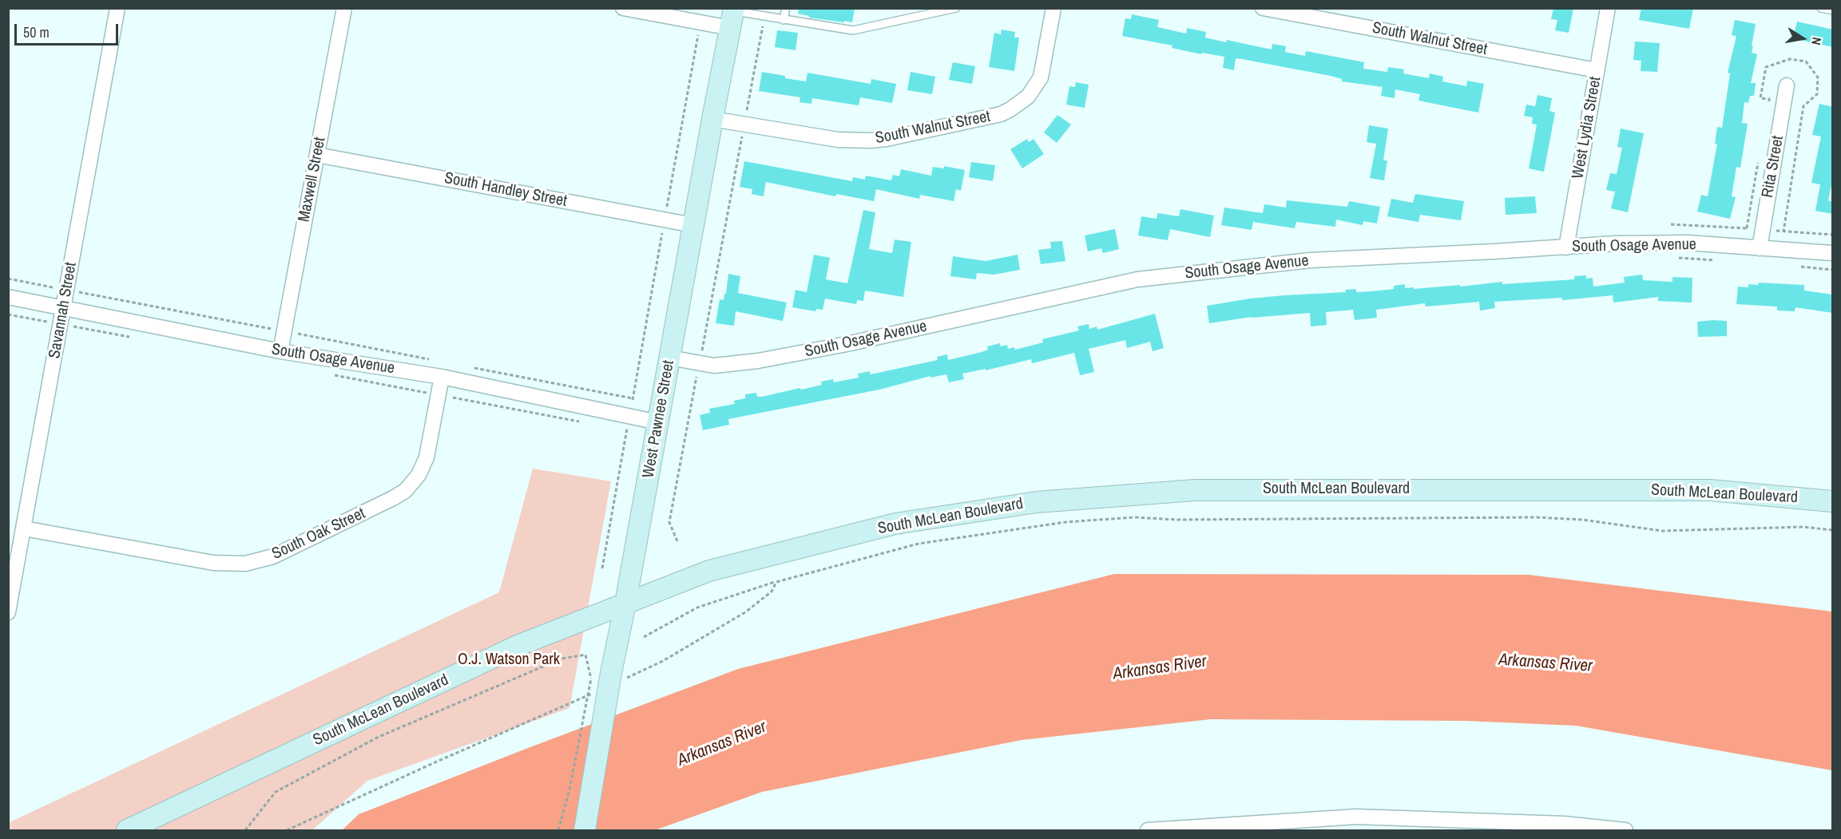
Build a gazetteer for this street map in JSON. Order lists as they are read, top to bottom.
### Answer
{
  "streets": {
    "main road": ["West Pawnee Street", "South McLean Boulevard"],
    "street": [
      "South Walnut Street",
      "West Lydia Street",
      "Rita Street",
      "Maxwell Street",
      "South Handley Street",
      "South Osage Avenue",
      "Savannah Street",
      "South Oak Street"
    ]
  },
  "crossings": [
    ["South Walnut Street", "West Lydia Street"],
    ["South Walnut Street", "West Pawnee Street"],
    ["West Lydia Street", "South Osage Avenue"],
    ["Rita Street", "South Osage Avenue"],
    ["Maxwell Street", "South Handley Street"],
    ["Maxwell Street", "South Osage Avenue"],
    ["South Handley Street", "West Pawnee Street"],
    ["South Osage Avenue", "Savannah Street"],
    ["South Osage Avenue", "West Pawnee Street"],
    ["South Osage Avenue", "South Oak Street"],
    ["Savannah Street", "South Oak Street"],
    ["West Pawnee Street", "South McLean Boulevard"]
  ],
  "water": ["Arkansas River"],
  "parks": ["O.J. Watson Park"],
  "scale_bar": "50 m",
  "north": "right"
}
